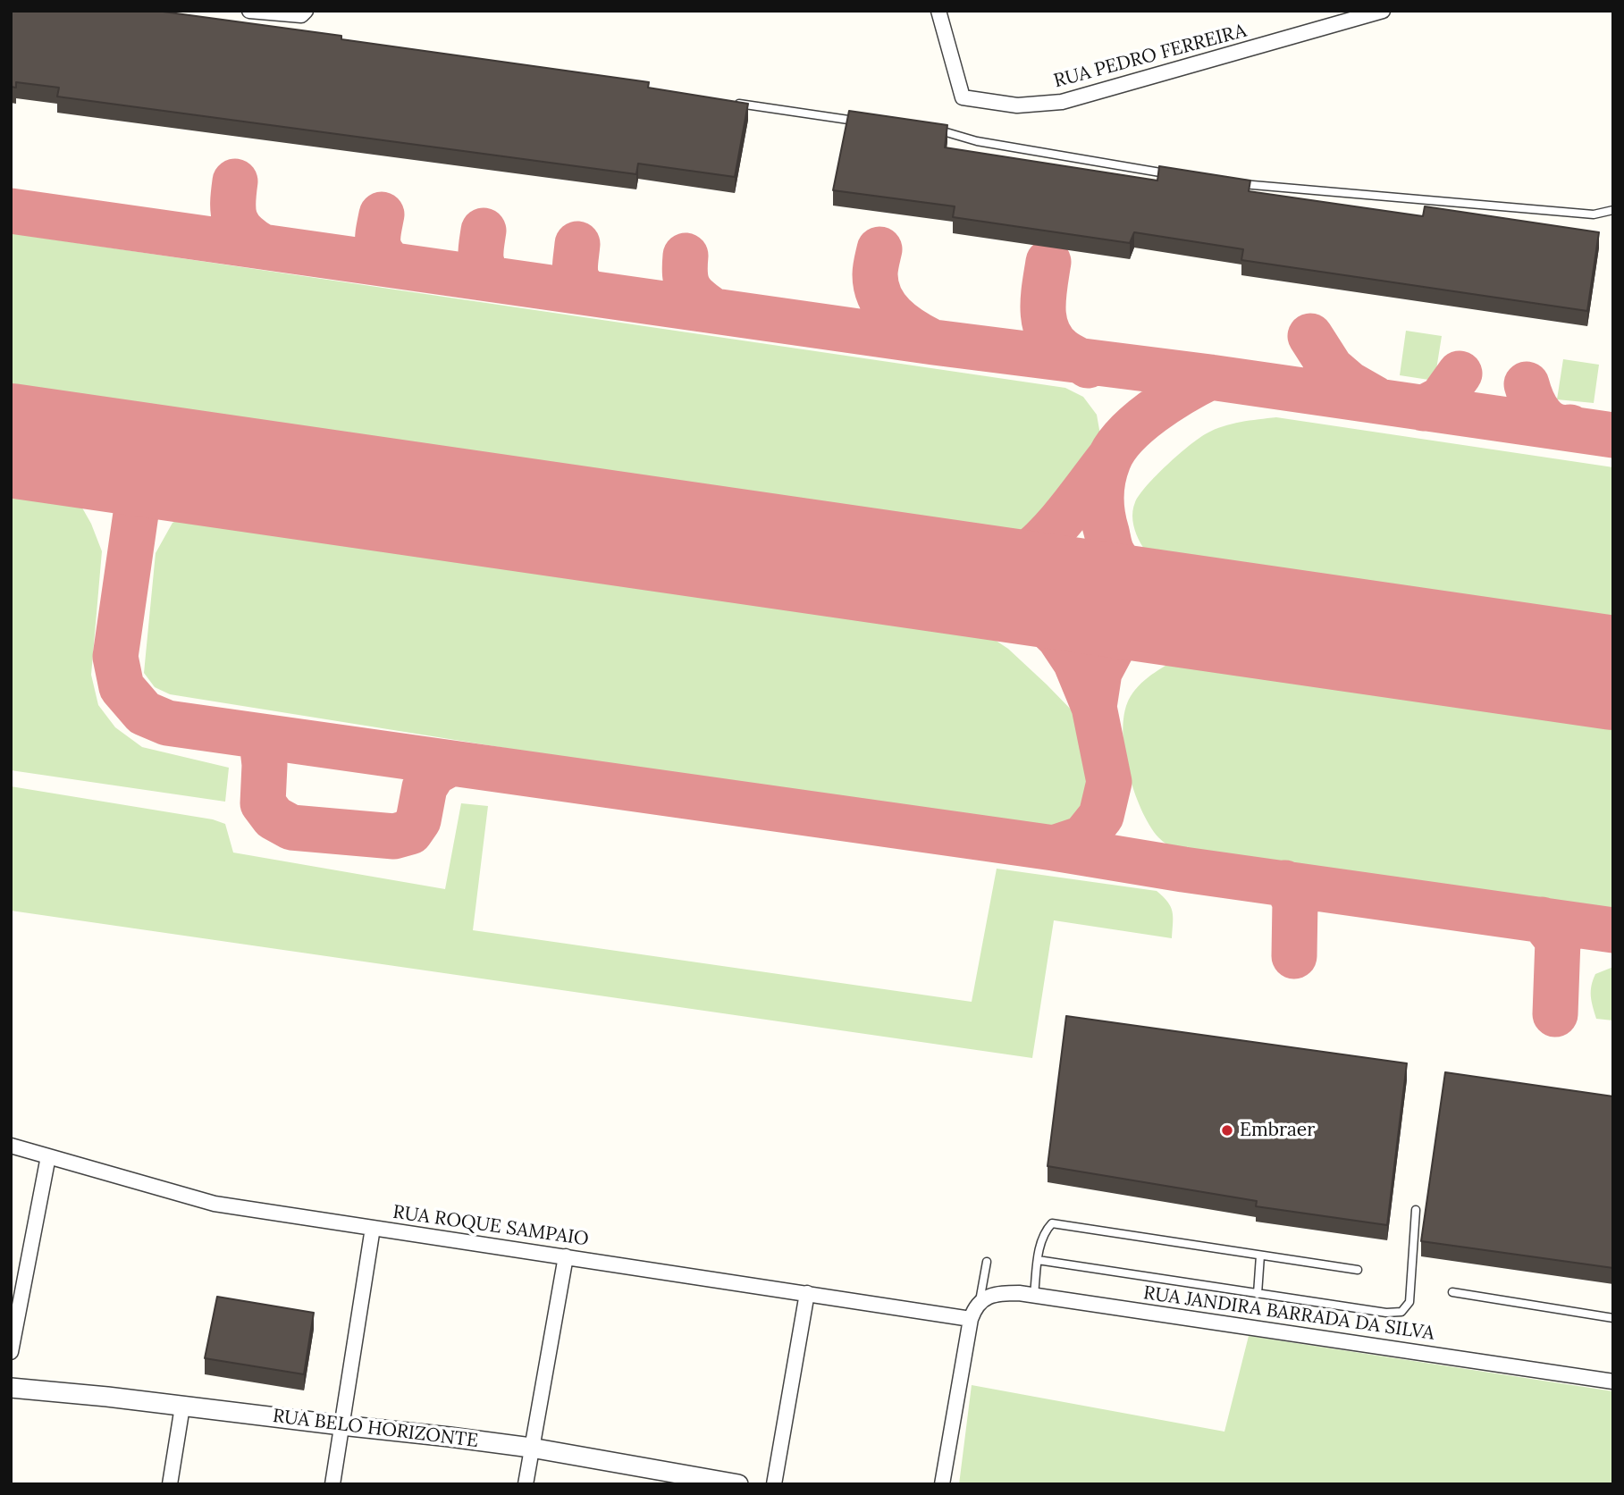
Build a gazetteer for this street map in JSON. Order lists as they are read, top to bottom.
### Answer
{
  "streets": {
    "street": [
      "RUA PEDRO FERREIRA",
      "RUA ROQUE SAMPAIO",
      "RUA JANDIRA BARRADA DA SILVA",
      "RUA BELO HORIZONTE"
    ]
  },
  "places": ["Embraer"]
}
